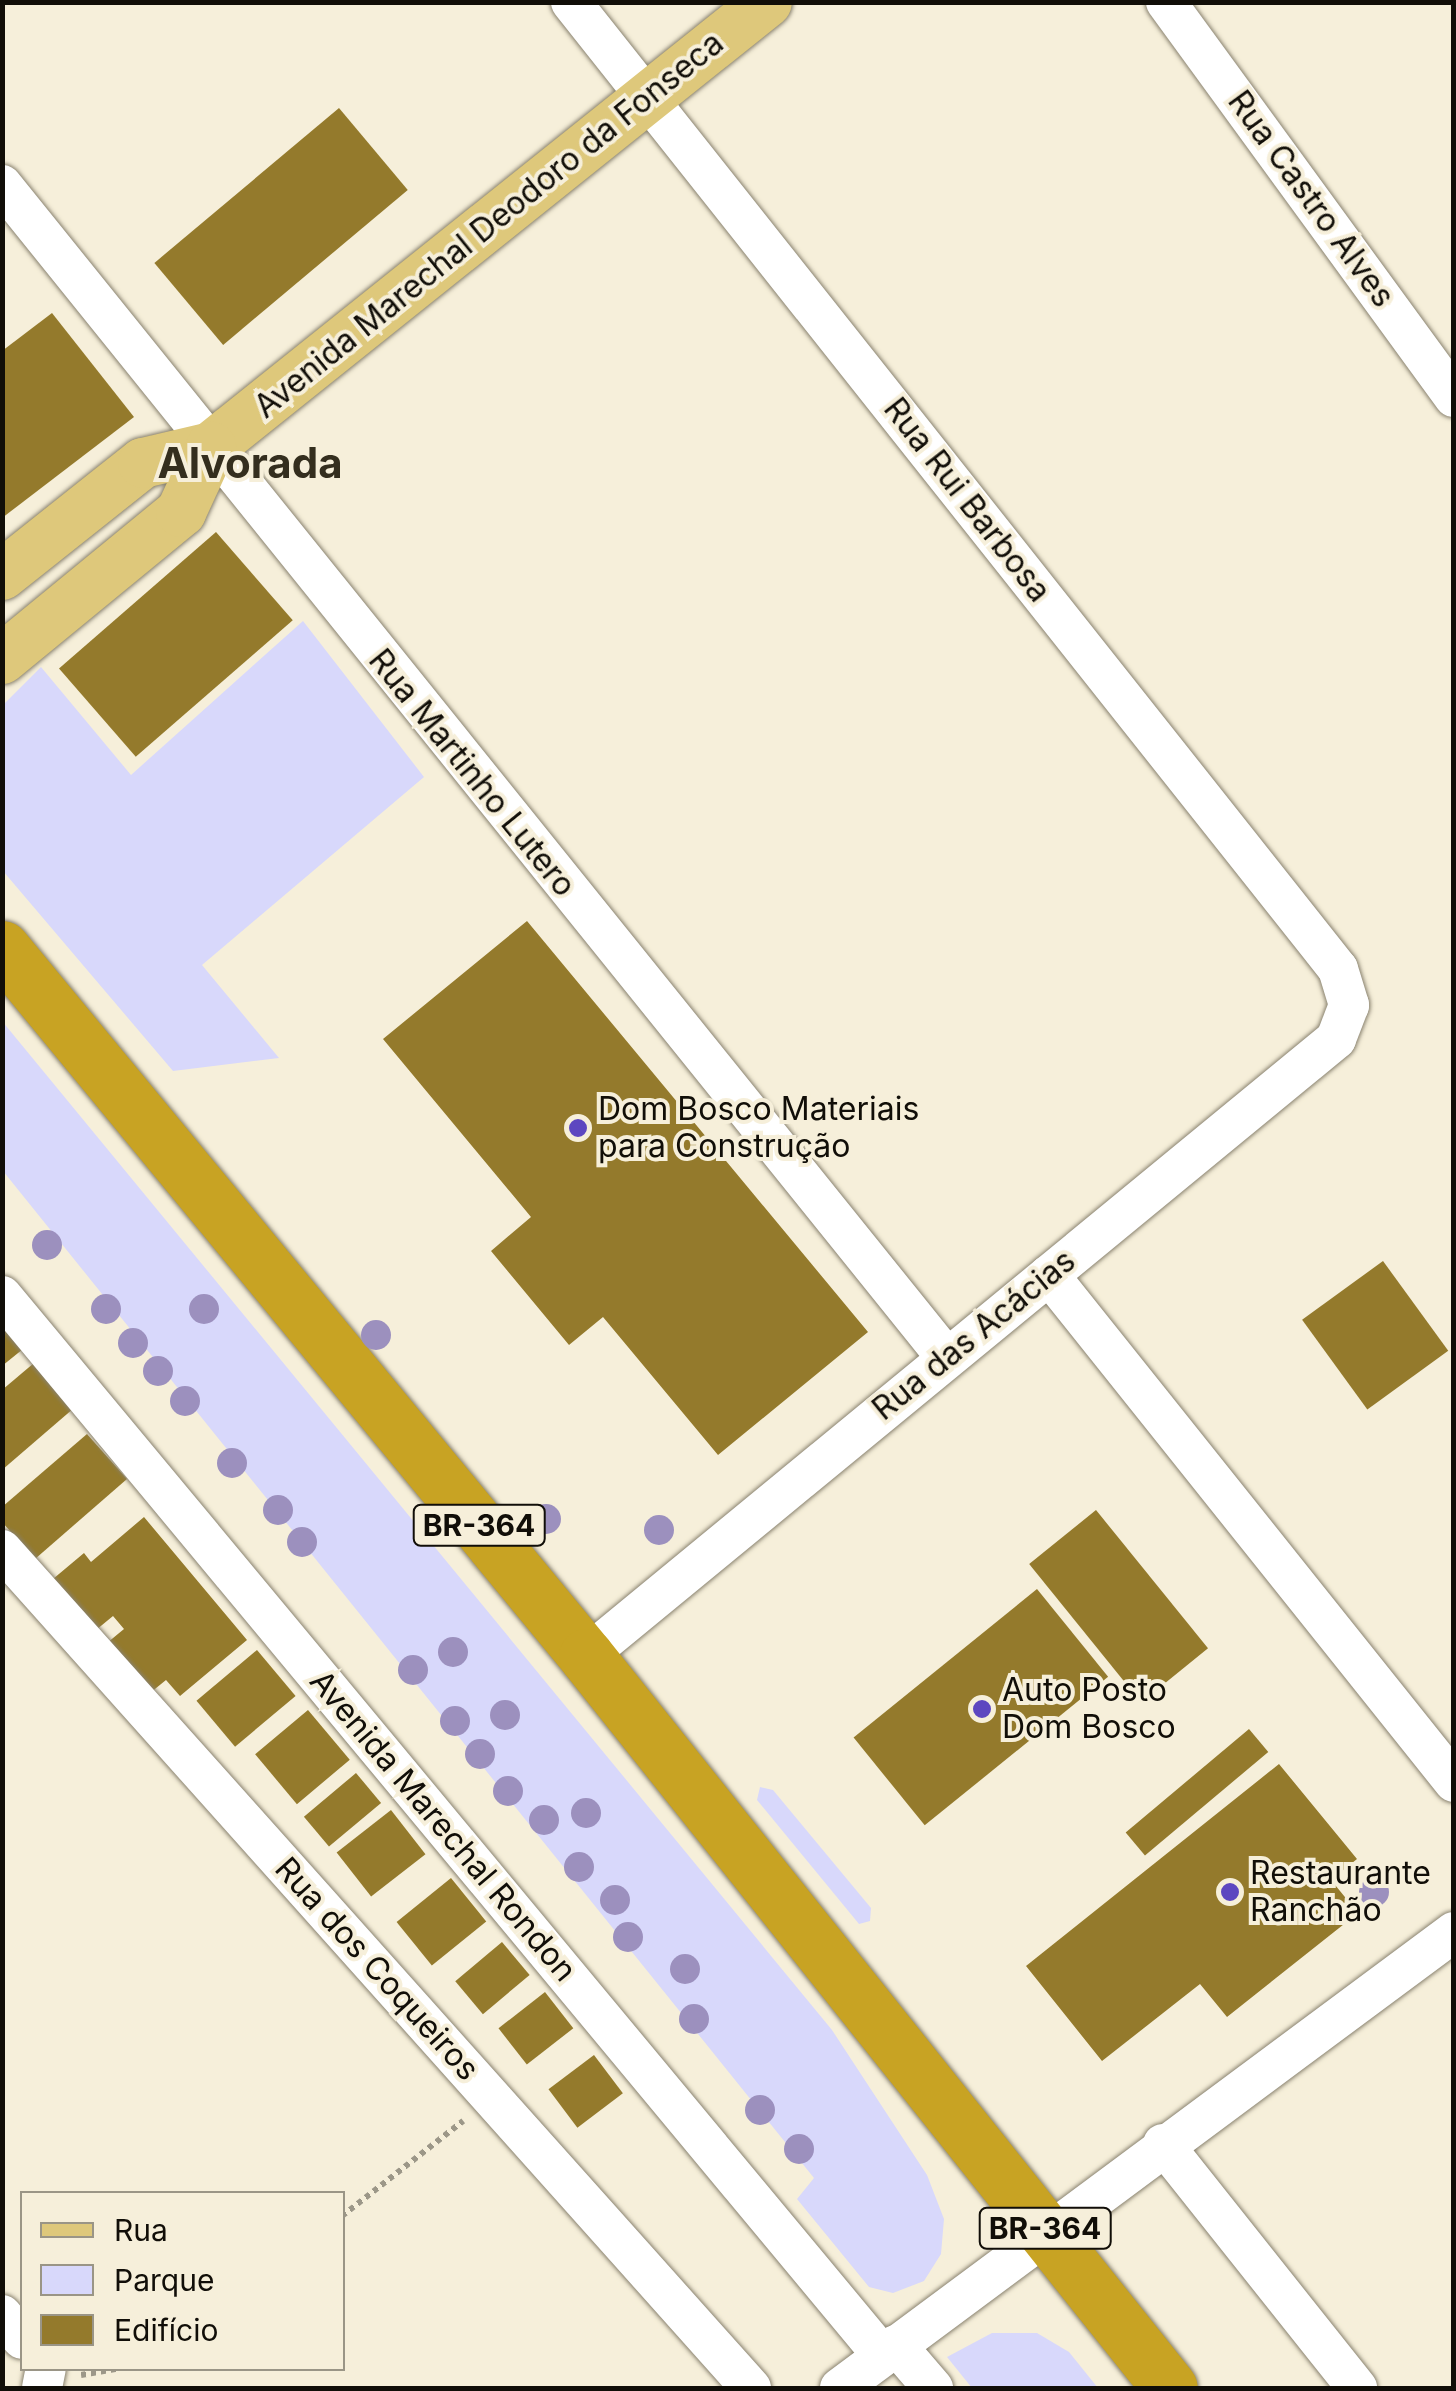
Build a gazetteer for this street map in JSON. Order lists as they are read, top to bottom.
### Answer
{
  "streets": {
    "highway": ["BR-364"],
    "main road": ["Avenida Marechal Deodoro da Fonseca"],
    "street": [
      "Rua Castro Alves",
      "Rua Rui Barbosa",
      "Rua Martinho Lutero",
      "Rua das Acácias",
      "Avenida Marechal Rondon",
      "Rua dos Coqueiros"
    ]
  },
  "crossings": [
    ["Avenida Marechal Deodoro da Fonseca", "Rua Rui Barbosa"],
    ["Avenida Marechal Deodoro da Fonseca", "Rua Martinho Lutero"],
    ["Rua Rui Barbosa", "Rua das Acácias"],
    ["Rua Martinho Lutero", "Rua das Acácias"],
    ["Rua das Acácias", "BR-364"]
  ],
  "districts": ["Alvorada"],
  "places": ["Dom Bosco Materiais para Construção", "Auto Posto Dom Bosco", "Restaurante Ranchão"],
  "legend": ["Rua", "Parque", "Edifício"]
}
